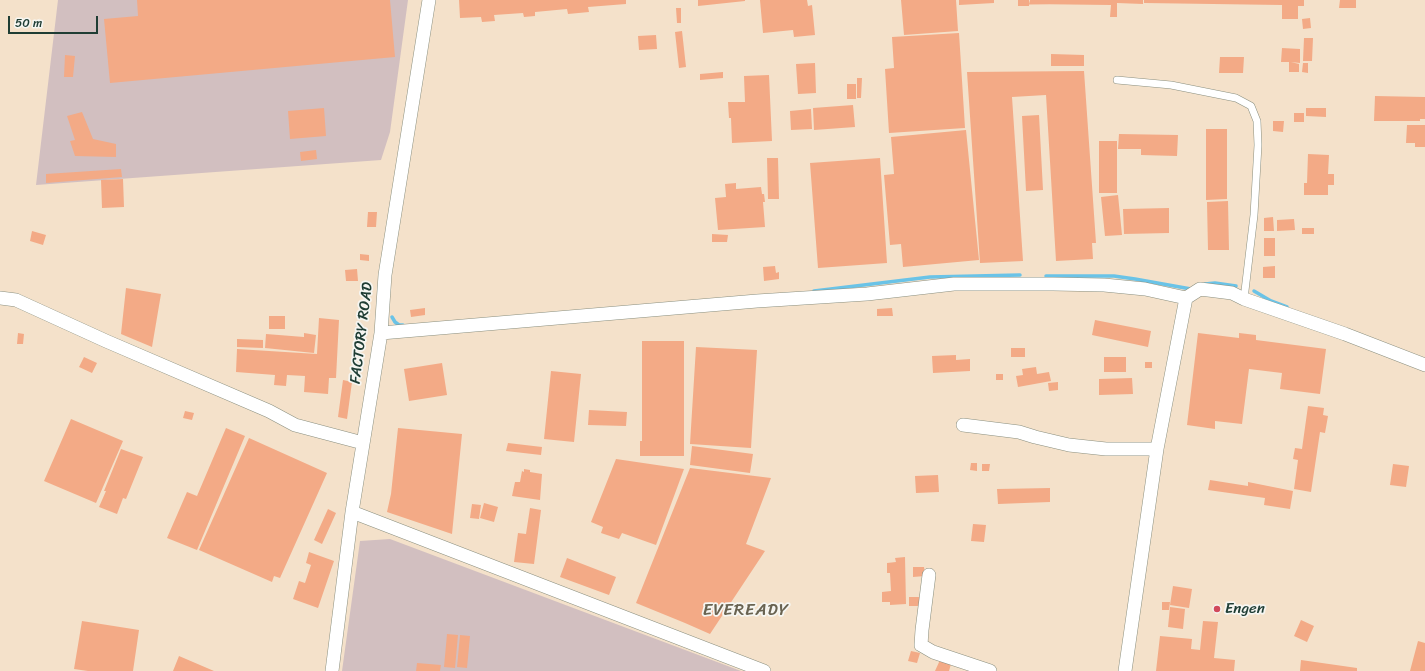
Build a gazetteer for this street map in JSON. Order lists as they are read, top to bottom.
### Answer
{
  "streets": {
    "street": ["FACTORY ROAD"]
  },
  "districts": ["EVEREADY"],
  "places": ["Engen"],
  "scale_bar": "50 m"
}
